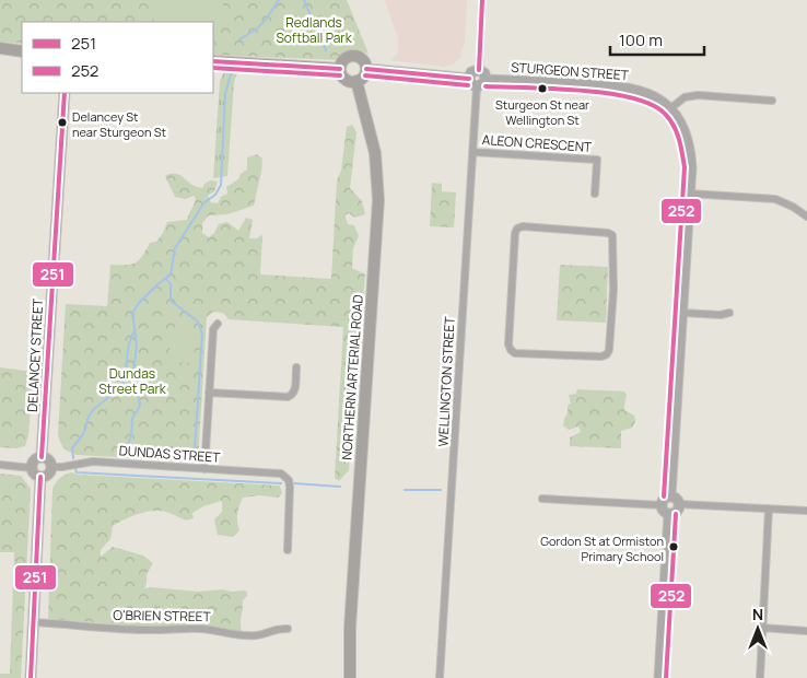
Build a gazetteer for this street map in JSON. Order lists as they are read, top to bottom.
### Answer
{
  "streets": {
    "main road": ["DELANCEY STREET", "NORTHERN ARTERIAL ROAD"],
    "street": [
      "STURGEON STREET",
      "ALEON CRESCENT",
      "WELLINGTON STREET",
      "DUNDAS STREET",
      "O'BRIEN STREET"
    ]
  },
  "crossings": [
    ["STURGEON STREET", "WELLINGTON STREET"],
    ["ALEON CRESCENT", "WELLINGTON STREET"],
    ["DELANCEY STREET", "DUNDAS STREET"]
  ],
  "parks": ["Redlands Softball Park", "Dundas Street Park"],
  "places": ["Sturgeon St near Wellington St", "Delancey St near Sturgeon St", "Gordon St at Ormiston Primary School"],
  "lines": ["transit line 251", "transit line 252"],
  "legend": ["251", "252"],
  "scale_bar": "100 m",
  "north": "top"
}
